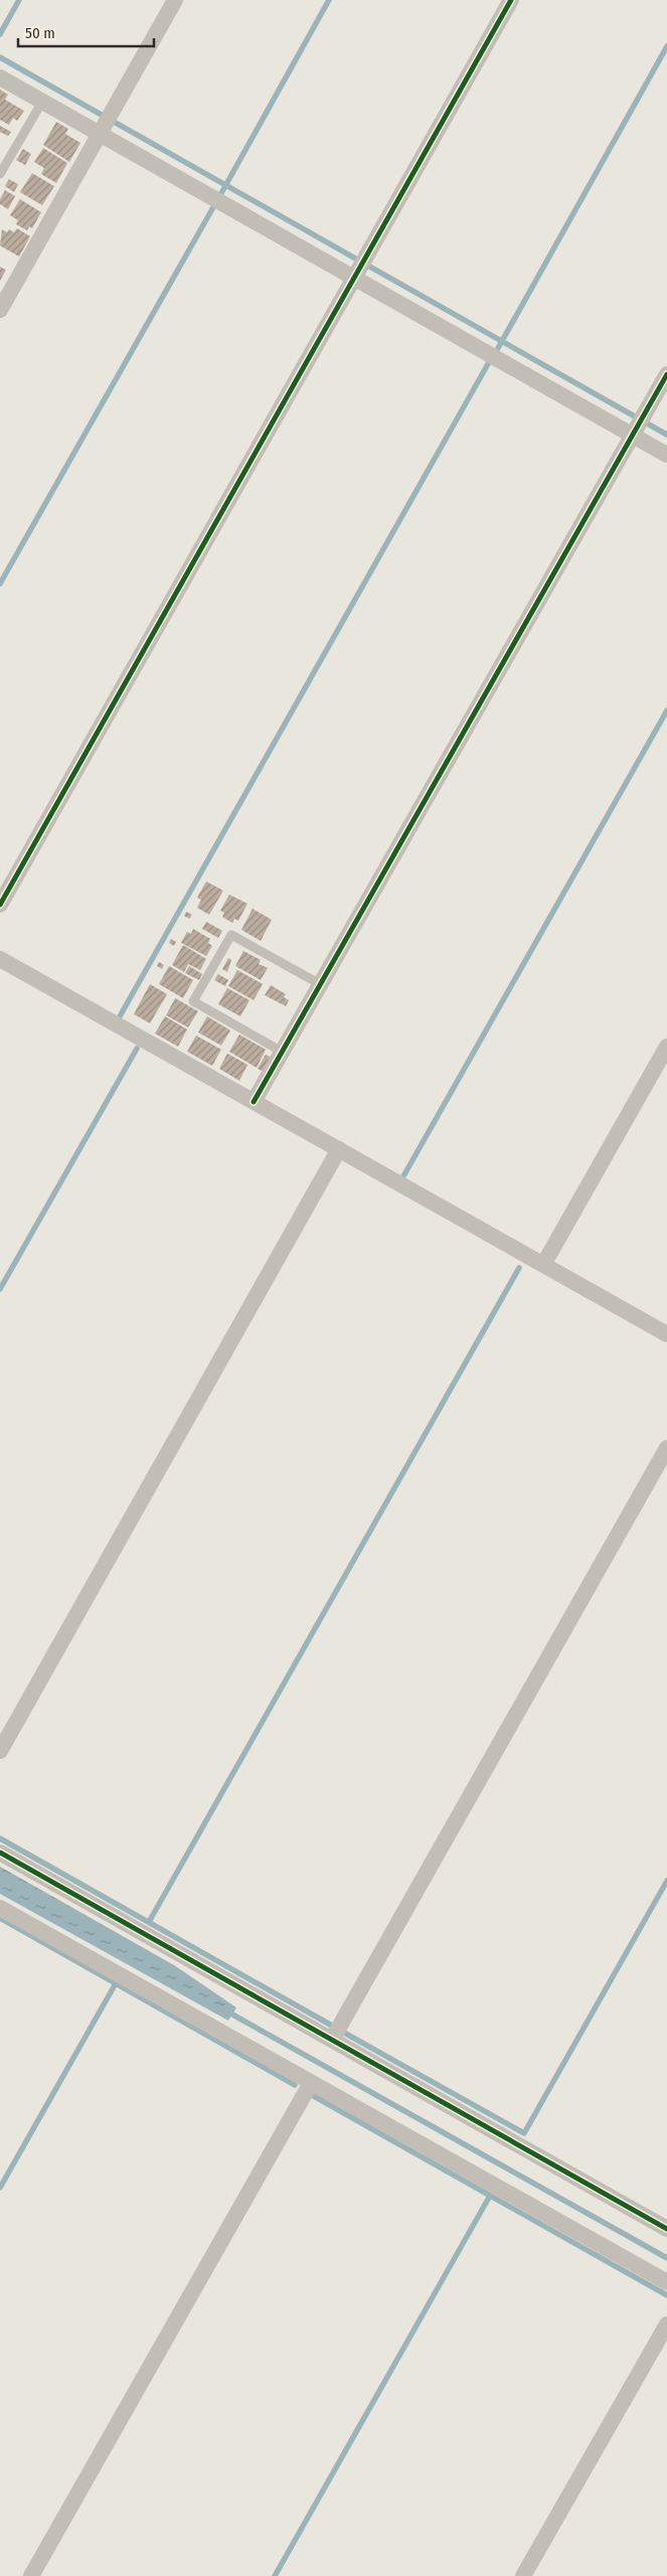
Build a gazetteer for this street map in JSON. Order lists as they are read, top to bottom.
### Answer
{
  "scale_bar": "50 m"
}
